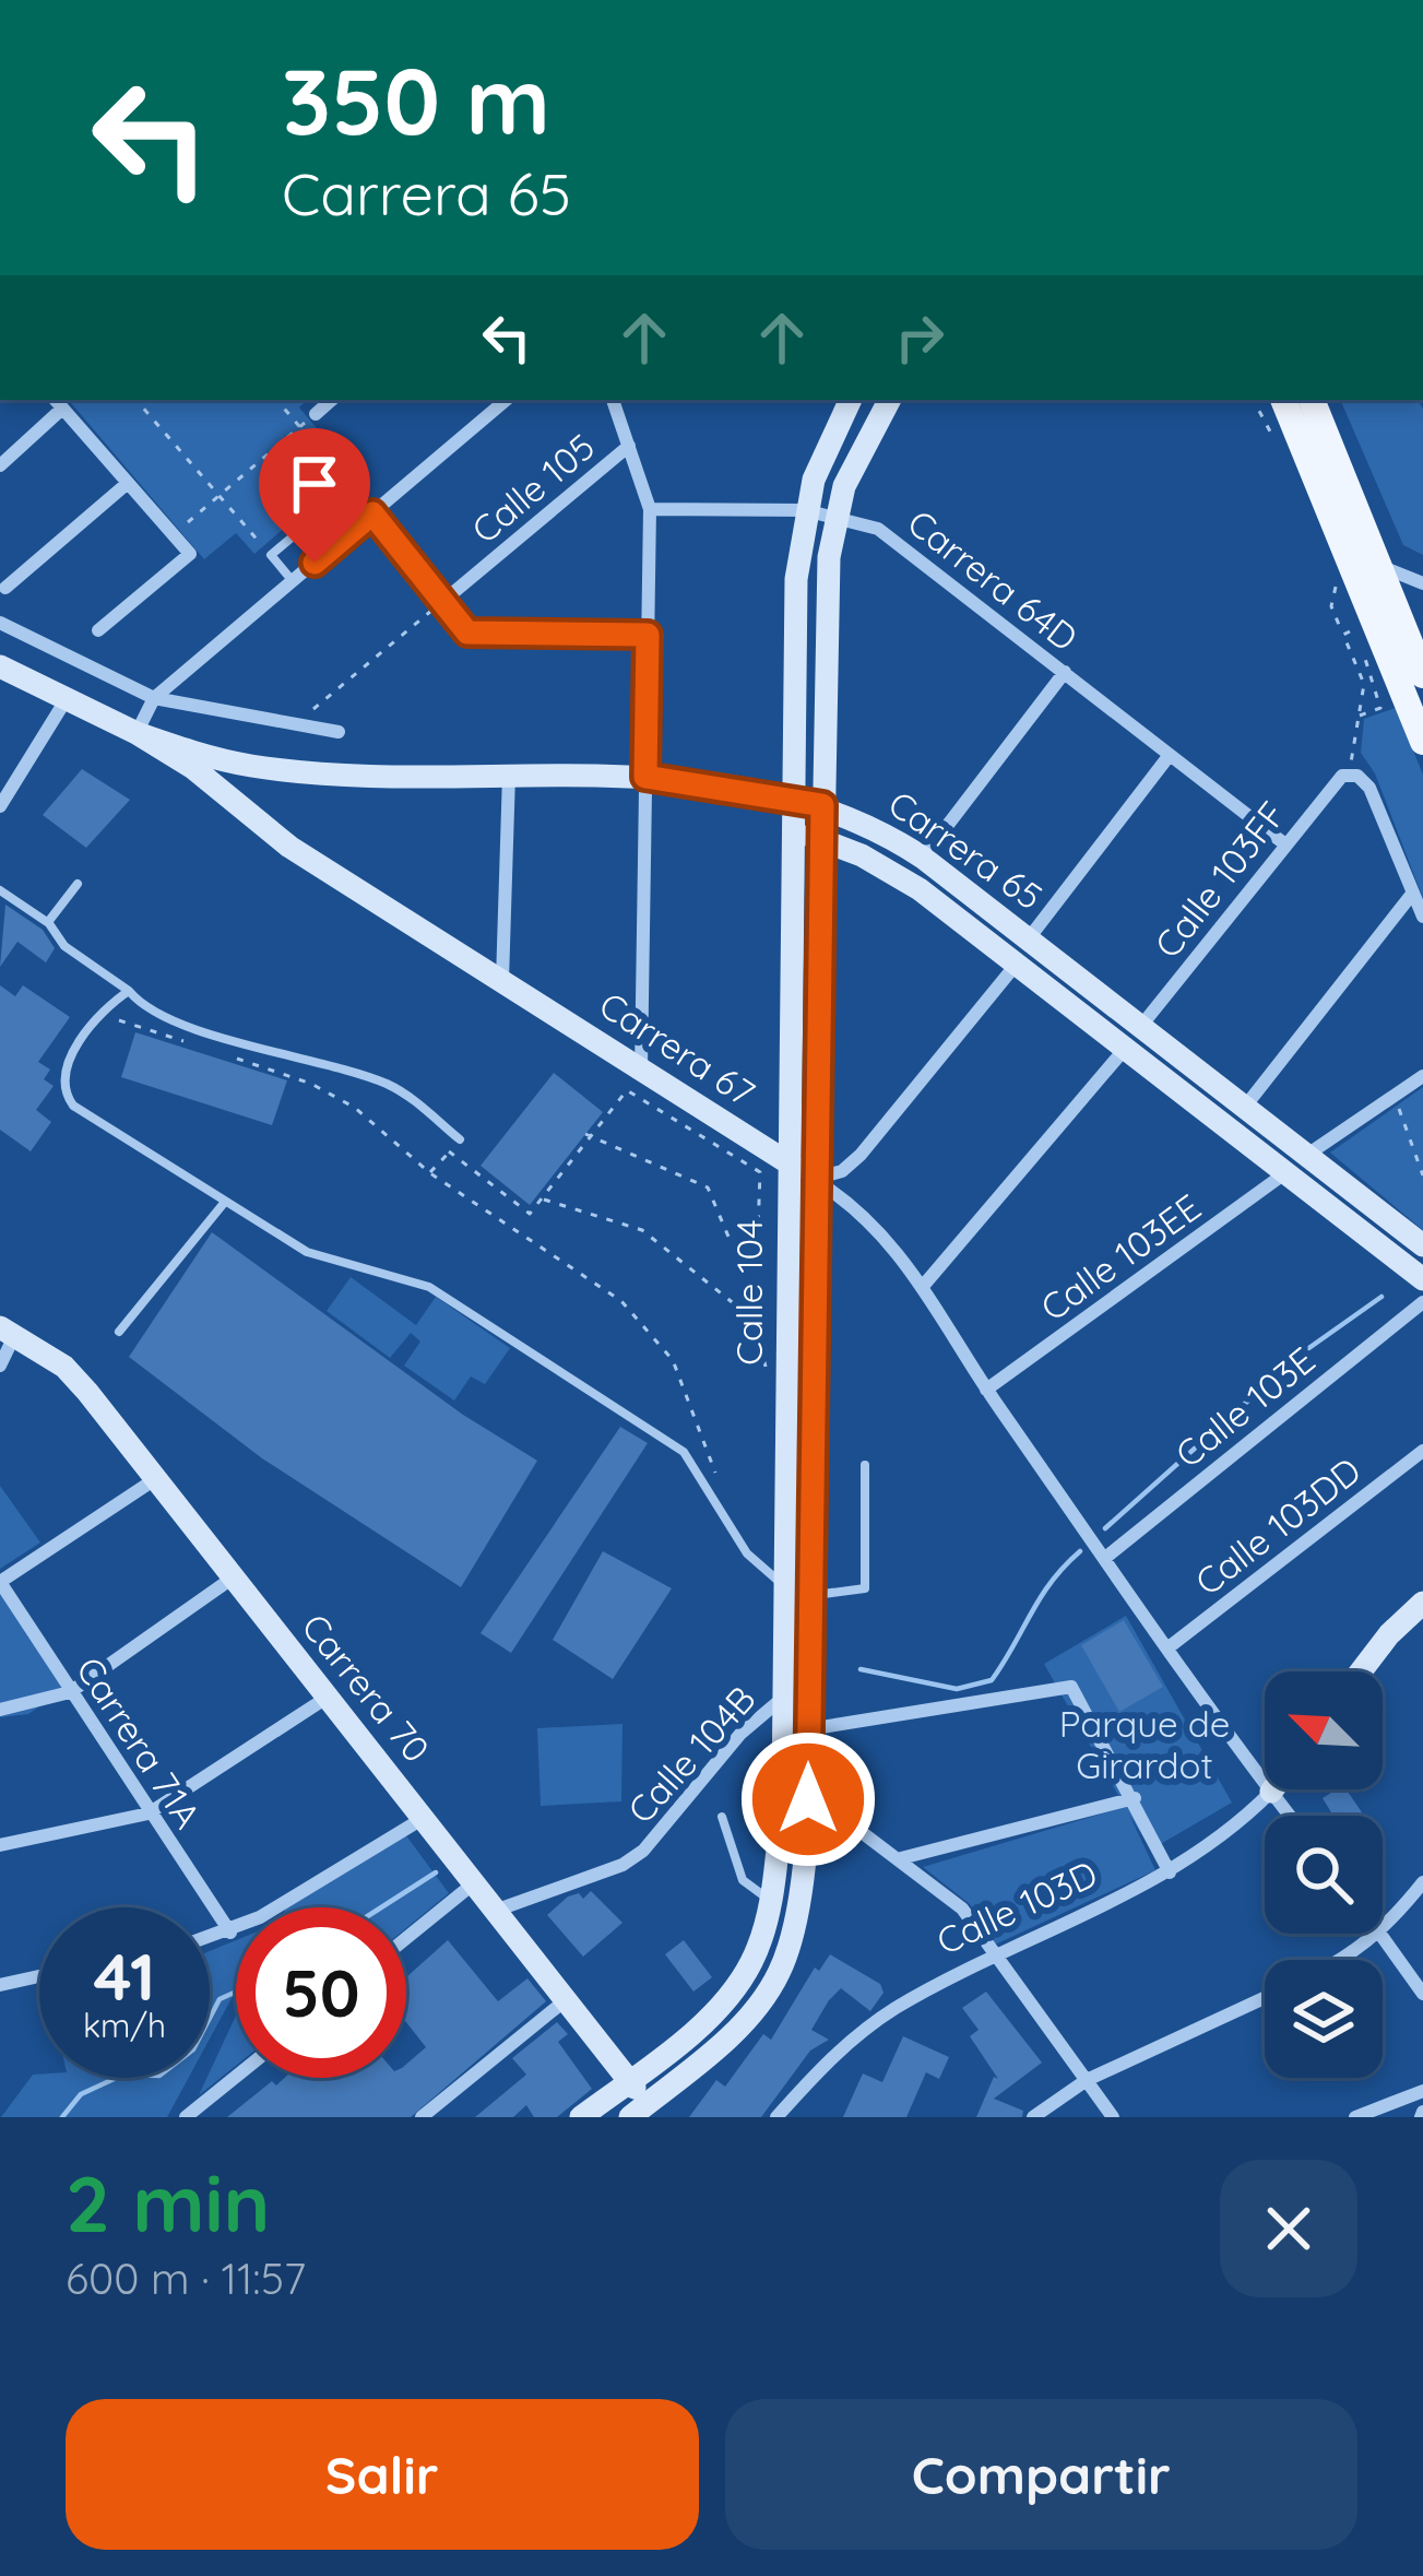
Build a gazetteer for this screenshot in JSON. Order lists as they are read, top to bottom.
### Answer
{
  "streets": {
    "main road": [
      "Carrera 65",
      "Carrera 67",
      "Calle 104",
      "Carrera 70"
    ],
    "street": [
      "Calle 105",
      "Carrera 64D",
      "Calle 103FF",
      "Calle 103EE",
      "Calle 103E",
      "Calle 103DD",
      "Carrera 71A",
      "Calle 104B",
      "Calle 103D"
    ]
  },
  "crossings": [
    ["Carrera 64D", "Calle 103FF"],
    ["Carrera 64D", "Calle 104"],
    ["Carrera 65", "Calle 103FF"],
    ["Carrera 65", "Carrera 67"],
    ["Carrera 65", "Calle 103EE"],
    ["Carrera 65", "Calle 104"],
    ["Carrera 67", "Calle 103EE"],
    ["Carrera 67", "Calle 104"],
    ["Carrera 67", "Calle 103E"],
    ["Carrera 67", "Calle 103DD"],
    ["Carrera 67", "Calle 103D"],
    ["Calle 104", "Carrera 70"],
    ["Calle 104", "Calle 104B"],
    ["Carrera 70", "Calle 104B"]
  ],
  "parks": ["Parque de Girardot"],
  "north": "top left",
  "page": {
    "turn": ["350 m", "Carrera 65"],
    "speed": "41 km/h",
    "limit": "50",
    "heading": ["2 min", "600 m · 11:57"],
    "buttons": ["Salir", "Compartir"]
  }
}
